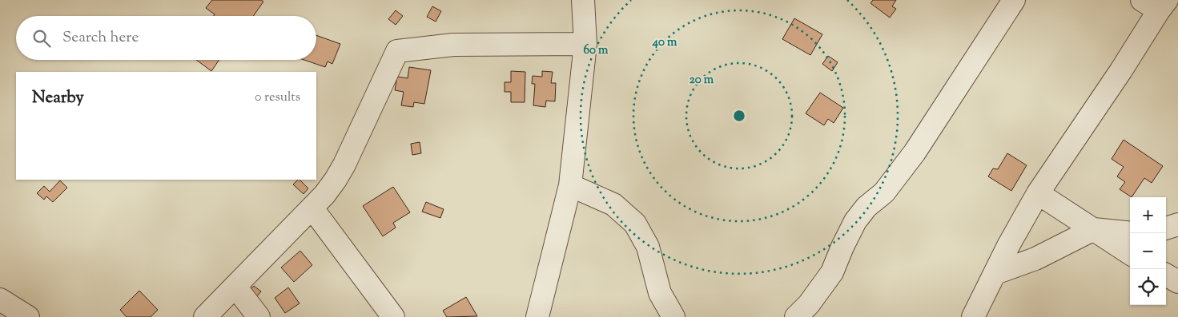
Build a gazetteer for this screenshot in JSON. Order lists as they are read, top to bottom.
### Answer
{
  "page": {
    "search": "Search here",
    "heading": ["Nearby", "0 results"],
    "map_buttons": ["+", "−"]
  },
  "rings": ["40 m", "60 m", "20 m"]
}
